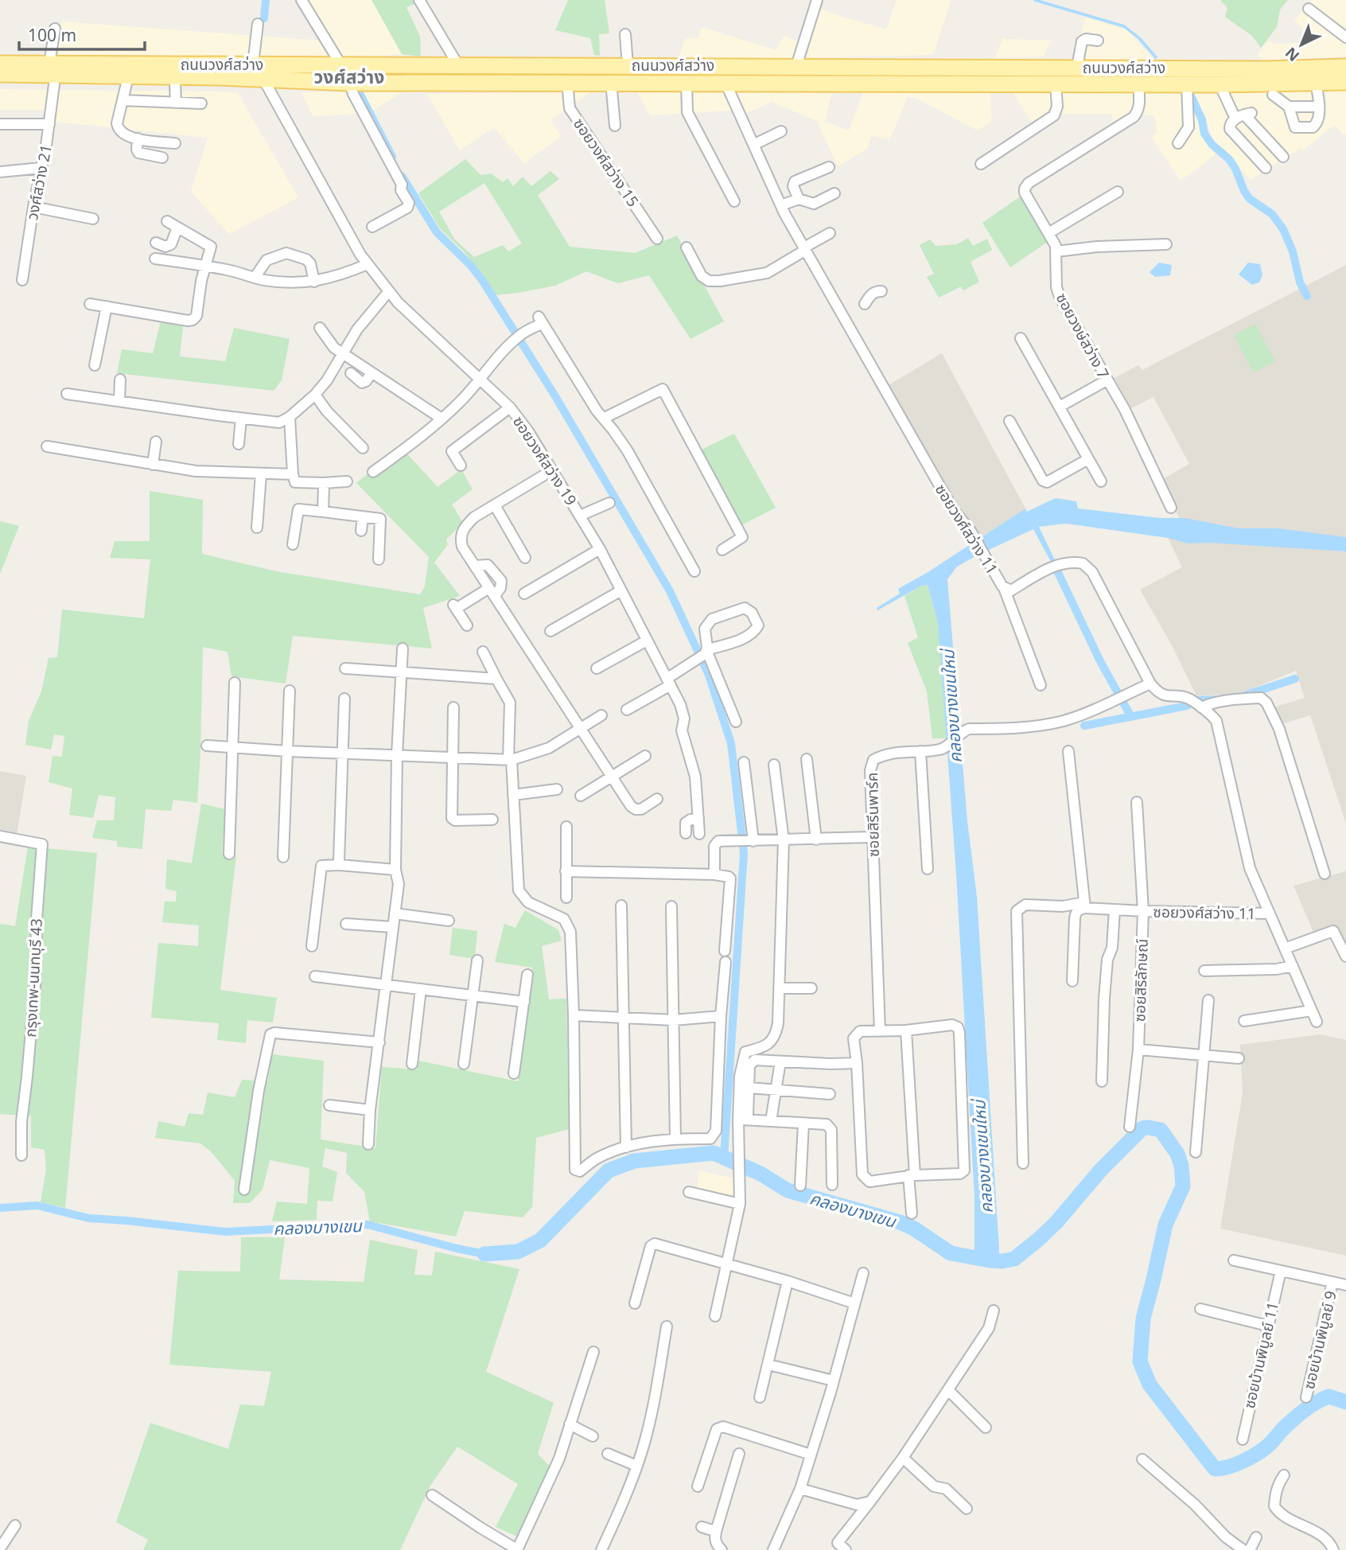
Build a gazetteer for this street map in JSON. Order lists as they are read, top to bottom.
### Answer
{
  "streets": {
    "main road": ["ถนนวงศ์สว่าง"],
    "street": [
      "ซอยวงศ์สว่าง 15",
      "วงศ์สว่าง 21",
      "ซอยวงษ์สว่าง 7",
      "ซอยวงศ์สว่าง 19",
      "ซอยวงศ์สว่าง 11",
      "ซอยสิรีนพาร์ค",
      "กรุงเทพ-นนทบุรี 43",
      "ซอยสิริลักษณ์",
      "ซอยบ้านพิบูลย์ 9",
      "ซอยบ้านพิบูลย์ 11"
    ]
  },
  "crossings": [
    ["ถนนวงศ์สว่าง", "ซอยวงศ์สว่าง 15"],
    ["ถนนวงศ์สว่าง", "วงศ์สว่าง 21"],
    ["ถนนวงศ์สว่าง", "ซอยวงษ์สว่าง 7"],
    ["ถนนวงศ์สว่าง", "ซอยวงศ์สว่าง 19"],
    ["ถนนวงศ์สว่าง", "ซอยวงศ์สว่าง 11"],
    ["ซอยวงศ์สว่าง 11", "ซอยสิรีนพาร์ค"],
    ["ซอยวงศ์สว่าง 11", "ซอยสิริลักษณ์"]
  ],
  "districts": ["วงศ์สว่าง"],
  "water": ["คลองบางเขนใหม่", "คลองบางเขน"],
  "scale_bar": "100 m",
  "north": "bottom left"
}
